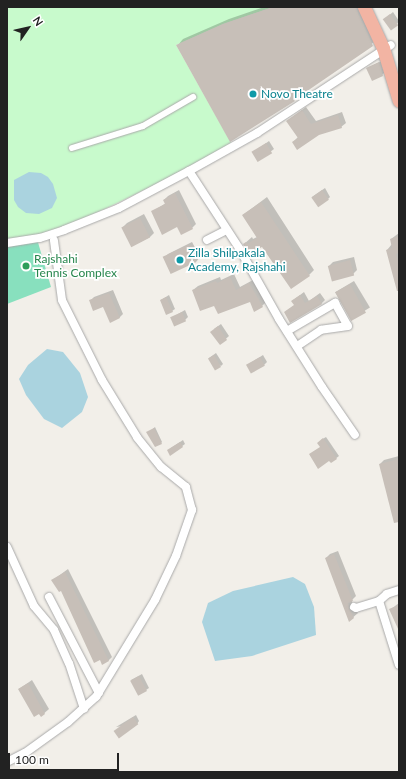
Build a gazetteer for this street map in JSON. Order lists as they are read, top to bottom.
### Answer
{
  "places": ["Novo Theatre", "Zilla Shilpakala Academy, Rajshahi", "Rajshahi Tennis Complex"],
  "scale_bar": "100 m",
  "north": "top right"
}
